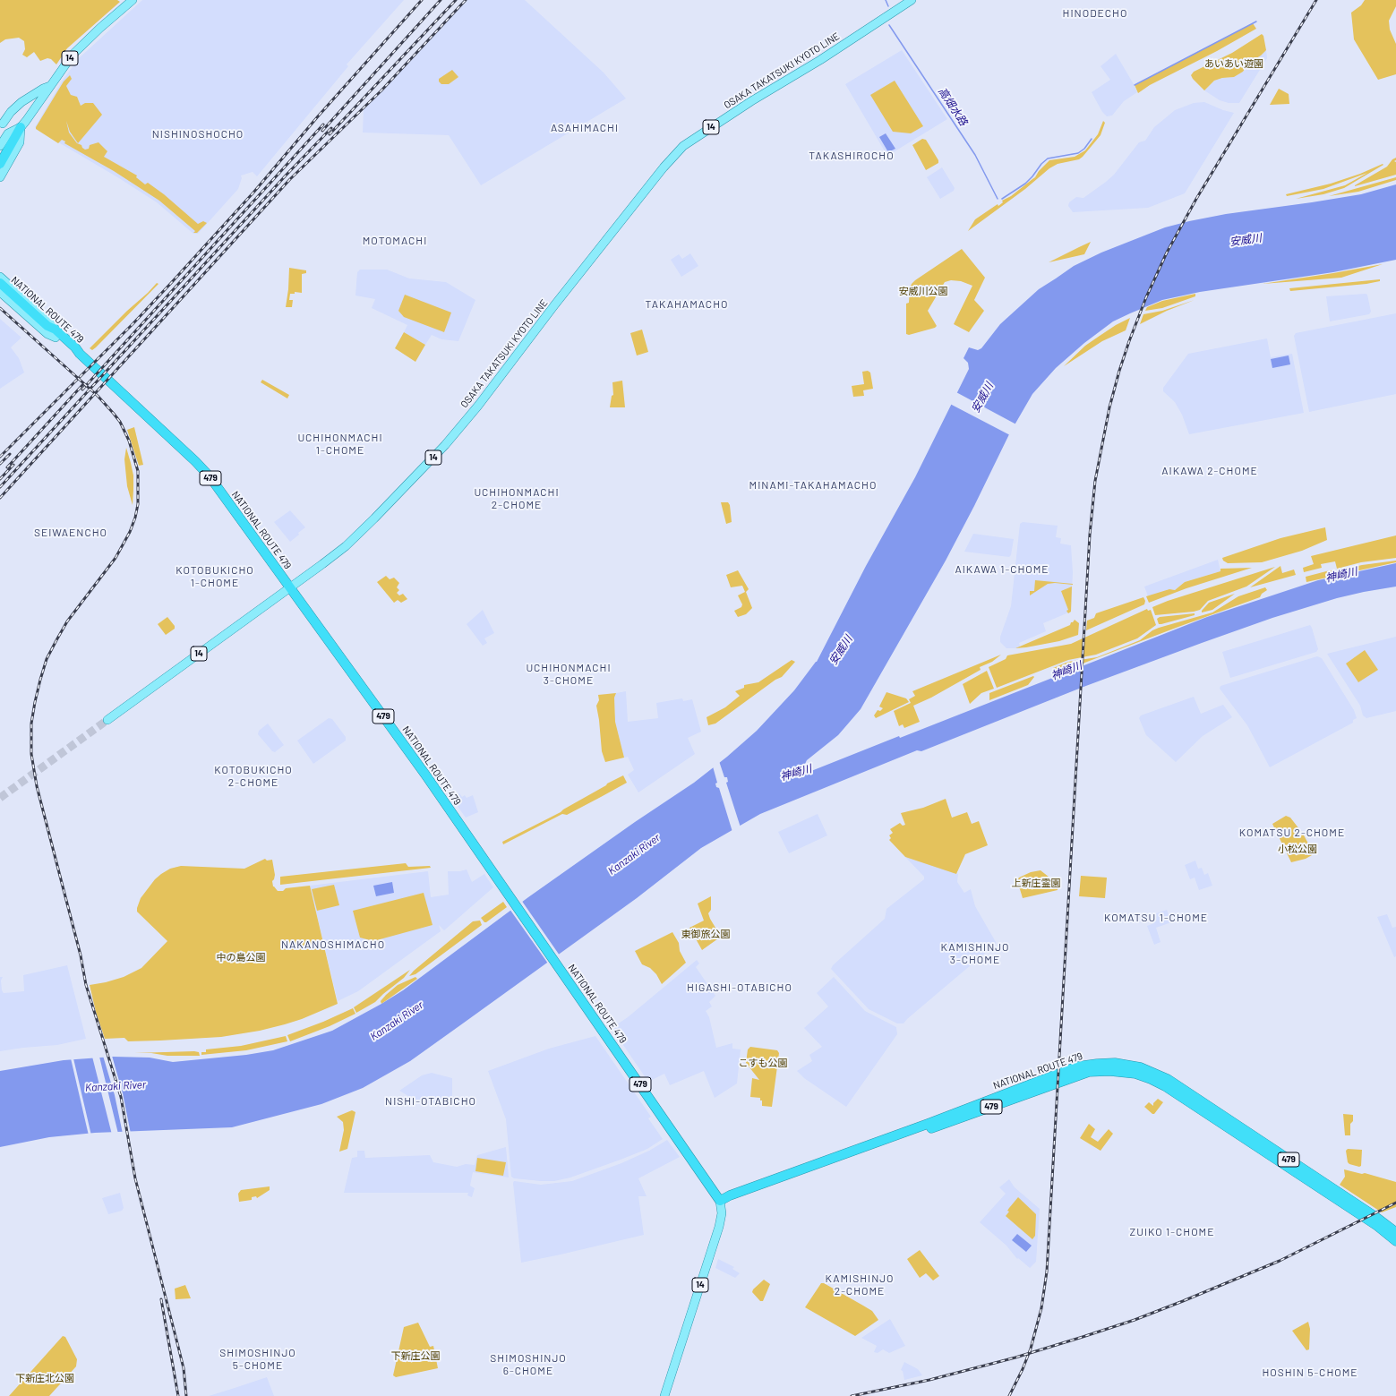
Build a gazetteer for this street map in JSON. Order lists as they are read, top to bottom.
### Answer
{
  "streets": {
    "highway": ["NATIONAL ROUTE 479", "479"],
    "main road": ["14", "OSAKA TAKATSUKI KYOTO LINE"]
  },
  "crossings": [
    ["14", "NATIONAL ROUTE 479"],
    ["OSAKA TAKATSUKI KYOTO LINE", "NATIONAL ROUTE 479"]
  ],
  "districts": [
    "HINODECHO",
    "ASAHIMACHI",
    "NISHINOSHOCHO",
    "TAKASHIROCHO",
    "MOTOMACHI",
    "TAKAHAMACHO",
    "UCHIHONMACHI 1-CHOME",
    "AIKAWA 2-CHOME",
    "MINAMI-TAKAHAMACHO",
    "UCHIHONMACHI 2-CHOME",
    "SEIWAENCHO",
    "AIKAWA 1-CHOME",
    "KOTOBUKICHO 1-CHOME",
    "UCHIHONMACHI 3-CHOME",
    "KOTOBUKICHO 2-CHOME",
    "KOMATSU 2-CHOME",
    "KOMATSU 1-CHOME",
    "NAKANOSHIMACHO",
    "KAMISHINJO 3-CHOME",
    "HIGASHI-OTABICHO",
    "NISHI-OTABICHO",
    "ZUIKO 1-CHOME",
    "KAMISHINJO 2-CHOME",
    "SHIMOSHINJO 5-CHOME",
    "SHIMOSHINJO 6-CHOME",
    "HOSHIN 5-CHOME"
  ],
  "water": [
    "高畑水路",
    "安威川",
    "神崎川",
    "Kanzaki River"
  ],
  "parks": [
    "あいあい遊園",
    "安威川公園",
    "小松公園",
    "上新庄霊園",
    "東御旅公園",
    "中の島公園",
    "こすも公園",
    "下新庄公園",
    "下新庄北公園"
  ]
}
